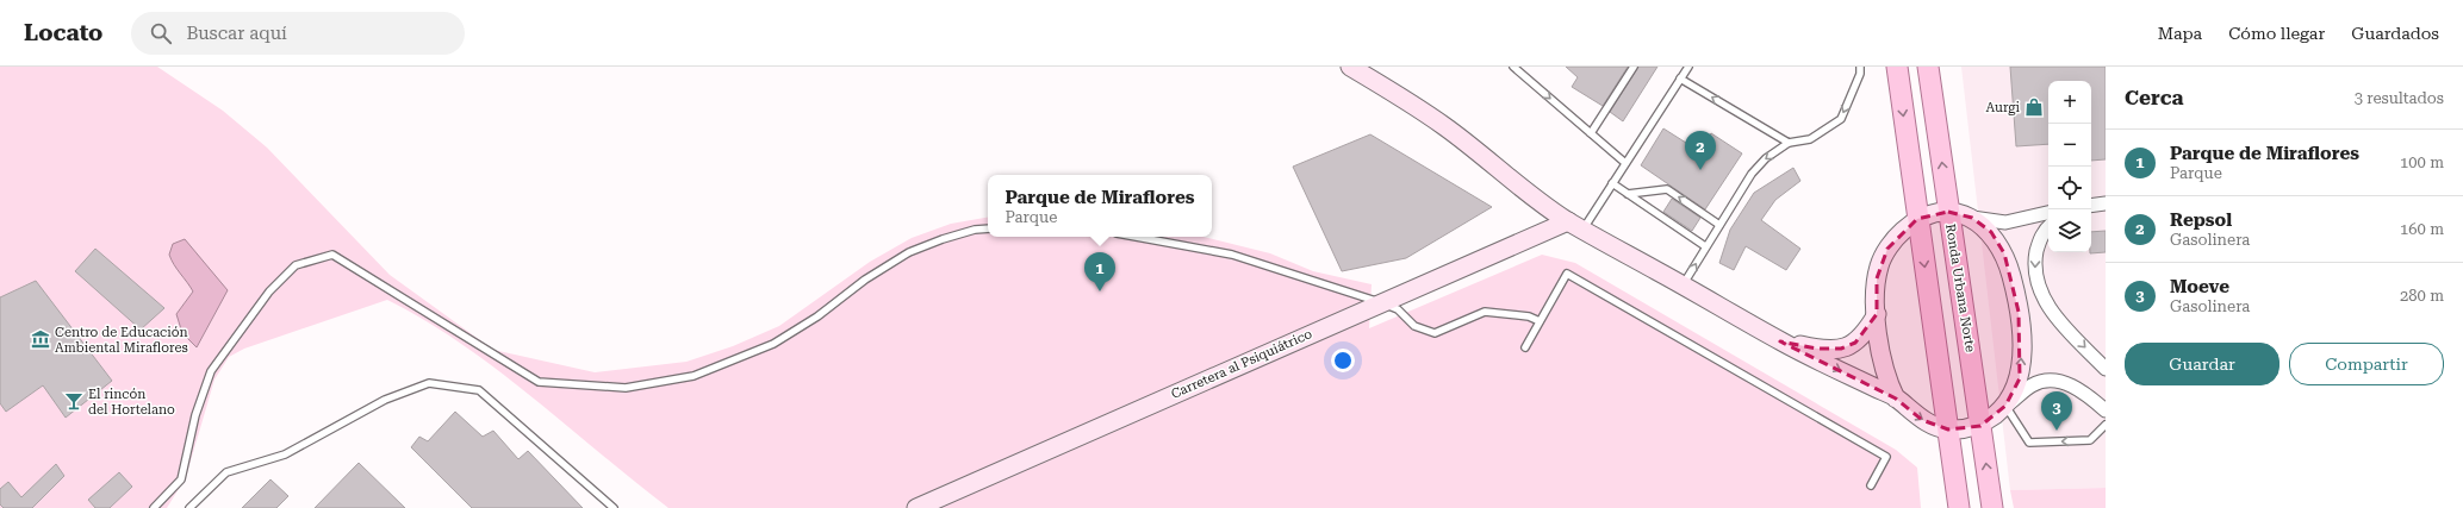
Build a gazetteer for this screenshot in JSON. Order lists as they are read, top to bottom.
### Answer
{
  "streets": {
    "main road": ["Ronda Urbana Norte"],
    "street": ["Carretera al Psiquiátrico"]
  },
  "places": {
    "shop": ["Aurgi"],
    "museum": ["Centro de Educación Ambiental Miraflores"],
    "bar": ["El rincón del Hortelano"]
  },
  "page": {
    "header": "Locato",
    "search": "Buscar aquí",
    "nav": ["Mapa", "Cómo llegar", "Guardados"],
    "heading": ["Cerca", "3 resultados"],
    "map_buttons": ["+", "−"],
    "list": [
      {
        "mark": "1",
        "name": "Parque de Miraflores",
        "note": "Parque",
        "value": "100 m"
      },
      {
        "mark": "2",
        "name": "Repsol",
        "note": "Gasolinera",
        "value": "160 m"
      },
      {
        "mark": "3",
        "name": "Moeve",
        "note": "Gasolinera",
        "value": "280 m"
      }
    ],
    "pins": ["2", "1", "3"],
    "popup": ["Parque de Miraflores", "Parque"],
    "buttons": ["Guardar", "Compartir"]
  }
}
